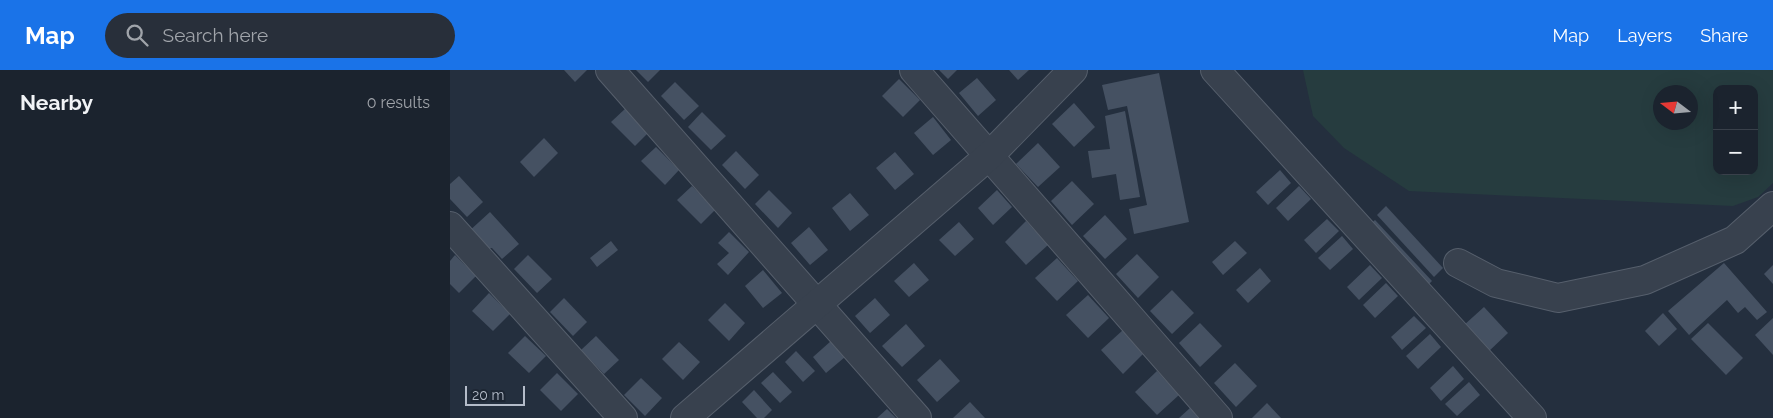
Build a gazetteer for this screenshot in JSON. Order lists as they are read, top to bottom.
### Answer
{
  "scale_bar": "20 m",
  "north": "left",
  "page": {
    "header": "Map",
    "search": "Search here",
    "nav": ["Map", "Layers", "Share"],
    "heading": ["Nearby", "0 results"],
    "map_buttons": ["+", "−"],
    "scale": "20 m"
  }
}
